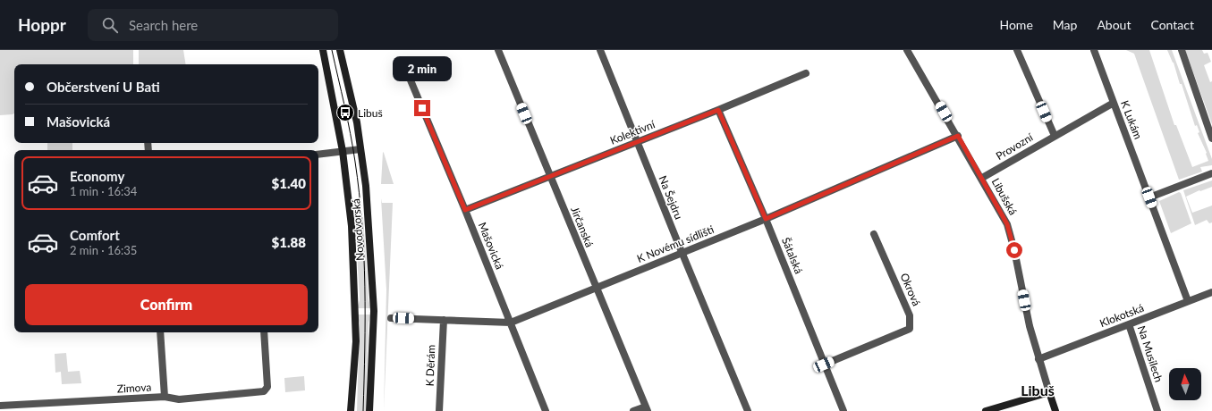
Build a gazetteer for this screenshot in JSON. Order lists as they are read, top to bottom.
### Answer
{
  "streets": {
    "main road": ["Libušská", "Novodvorská"],
    "street": [
      "K Lukám",
      "Kolektivní",
      "Provozní",
      "Na Šejdru",
      "Jirčanská",
      "K Novému sídlišti",
      "Mašovická",
      "Šátalská",
      "Okrová",
      "Klokotská",
      "Na Musilech",
      "K Děrám",
      "Zimova"
    ]
  },
  "crossings": [
    ["K Lukám", "Provozní"],
    ["K Lukám", "Klokotská"],
    ["Kolektivní", "Na Šejdru"],
    ["Kolektivní", "Jirčanská"],
    ["Kolektivní", "Mašovická"],
    ["Kolektivní", "Šátalská"],
    ["Provozní", "Libušská"],
    ["Libušská", "K Novému sídlišti"],
    ["Libušská", "Klokotská"],
    ["Na Šejdru", "K Novému sídlišti"],
    ["Jirčanská", "K Novému sídlišti"],
    ["K Novému sídlišti", "Mašovická"],
    ["K Novému sídlišti", "Šátalská"],
    ["K Novému sídlišti", "K Děrám"],
    ["Šátalská", "Okrová"],
    ["Klokotská", "Na Musilech"]
  ],
  "districts": ["Libuš"],
  "places": {
    "bus stop": ["Libuš"]
  },
  "north": "top",
  "page": {
    "header": "Hoppr",
    "search": "Search here",
    "nav": [
      "Home",
      "Map",
      "About",
      "Contact"
    ],
    "bubble": "2 min",
    "banner": ["Občerstvení U Bati", "Mašovická"],
    "list": [
      {
        "name": "Economy",
        "note": "1 min · 16:34",
        "value": "$1.40"
      },
      {
        "name": "Comfort",
        "note": "2 min · 16:35",
        "value": "$1.88"
      }
    ],
    "buttons": "Confirm"
  }
}
